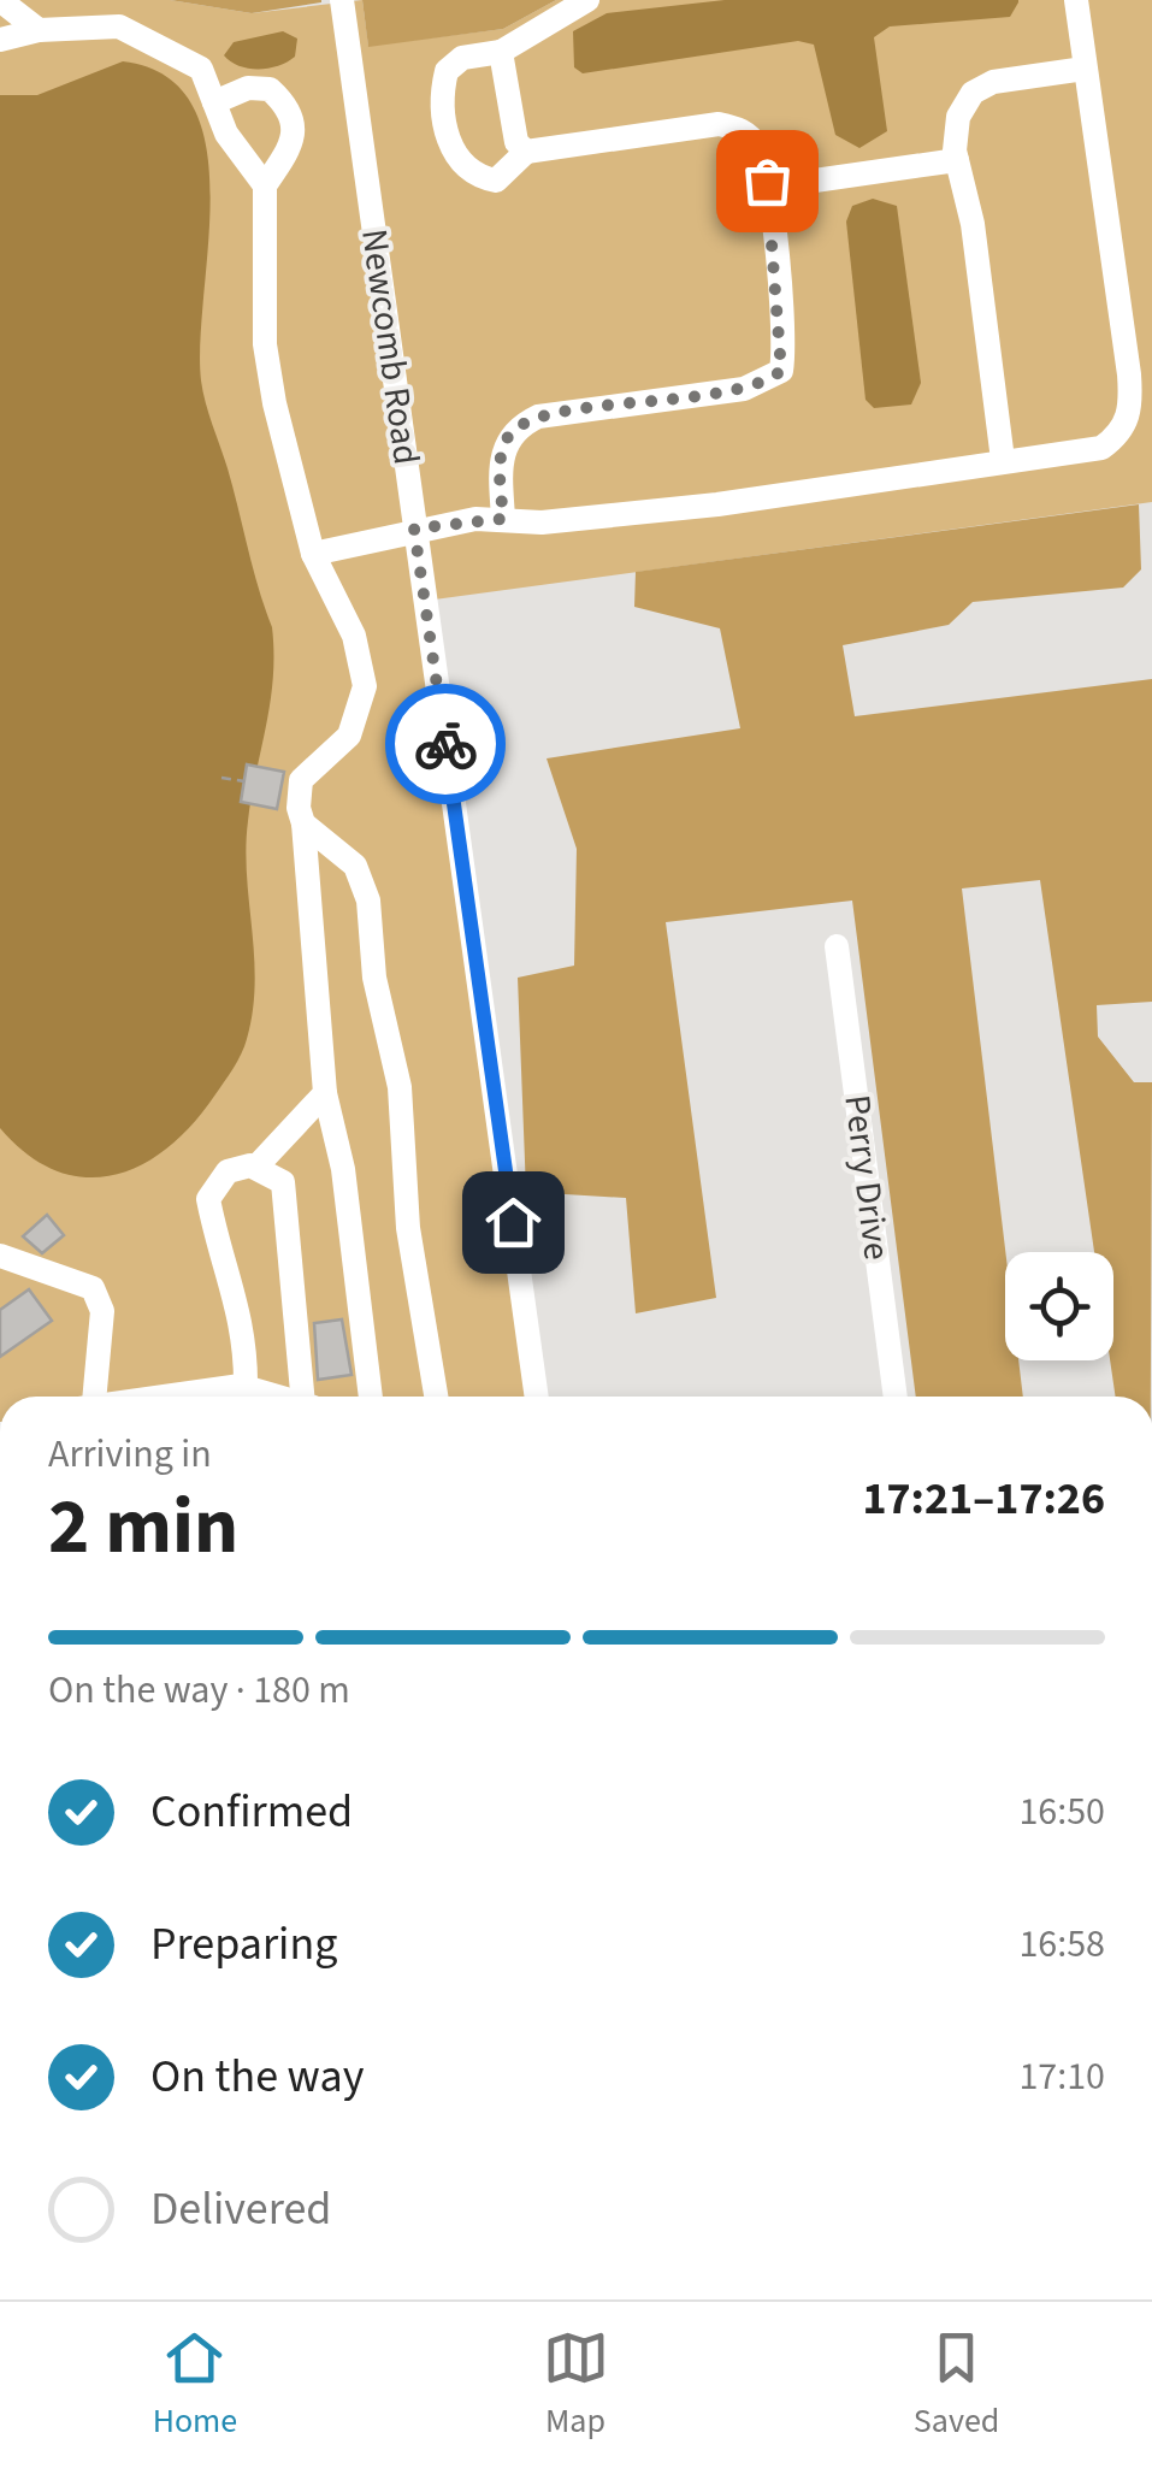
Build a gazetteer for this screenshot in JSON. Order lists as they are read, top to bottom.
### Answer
{
  "streets": {
    "street": ["Newcomb Road", "Perry Drive"]
  },
  "page": {
    "heading": ["2 min", "Arriving in", "17:21–17:26"],
    "bar": "On the way · 180 m",
    "list": [
      ["Confirmed", "16:50"],
      ["Preparing", "16:58"],
      ["On the way", "17:10"],
      "Delivered"
    ],
    "tabs": ["Home", "Map", "Saved"]
  }
}
